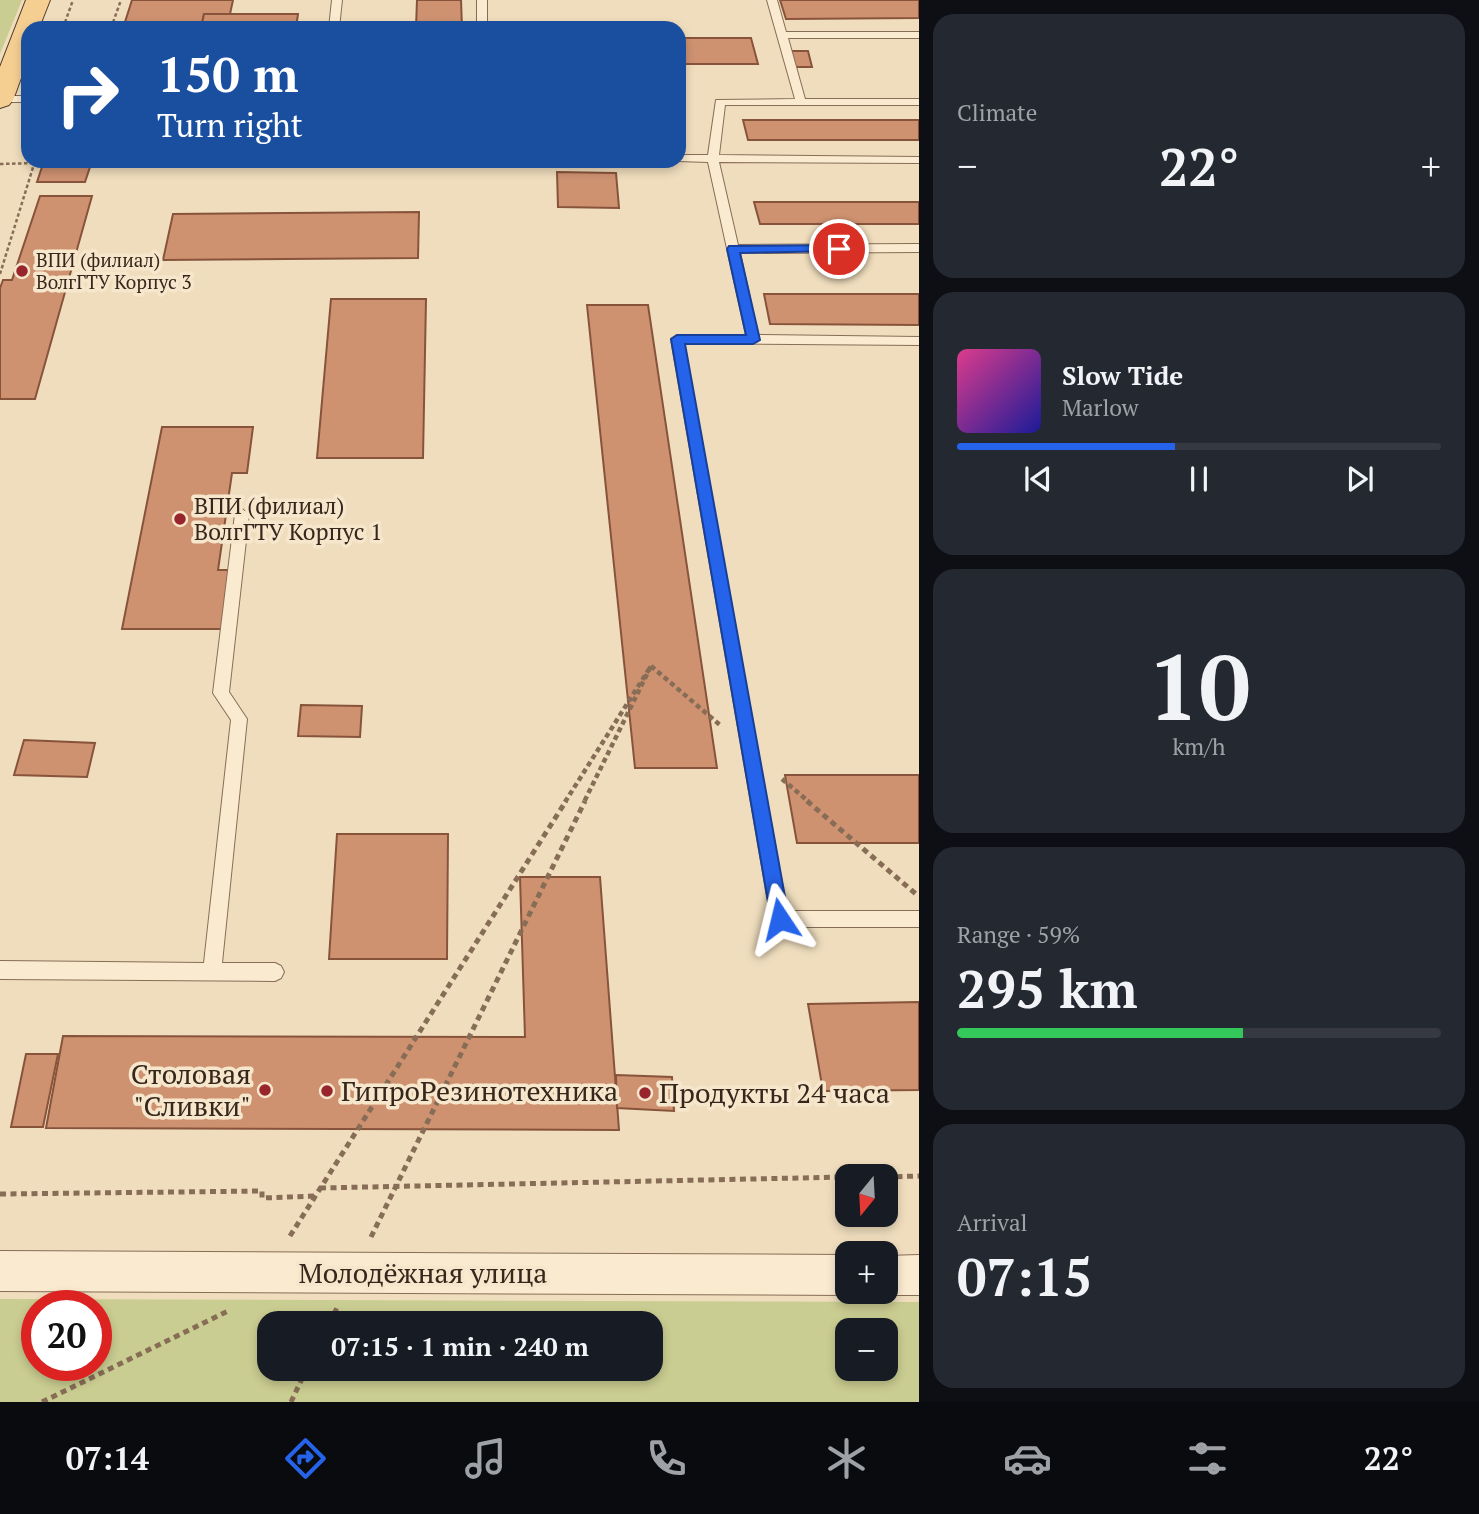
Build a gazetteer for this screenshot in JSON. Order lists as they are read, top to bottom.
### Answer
{
  "streets": {
    "street": ["Молодёжная улица"]
  },
  "places": [
    "ВПИ (филиал) ВолгГТУ Корпус 3",
    "ВПИ (филиал) ВолгГТУ Корпус 1",
    "Столовая \"Сливки\"",
    "ГипроРезинотехника",
    "Продукты 24 часа"
  ],
  "north": "bottom",
  "page": {
    "tile": [
      "Climate",
      ["10", "km/h"],
      ["Range · 59%", "295 km"],
      ["Arrival", "07:15"]
    ],
    "turn": ["150 m", "Turn right"],
    "heat": ["−", "22°", "+"],
    "song": ["Slow Tide", "Marlow"],
    "map_buttons": ["+", "−"],
    "limit": "20",
    "trip": "07:15 · 1 min · 240 m",
    "tabs": ["07:14", "22°"]
  }
}
